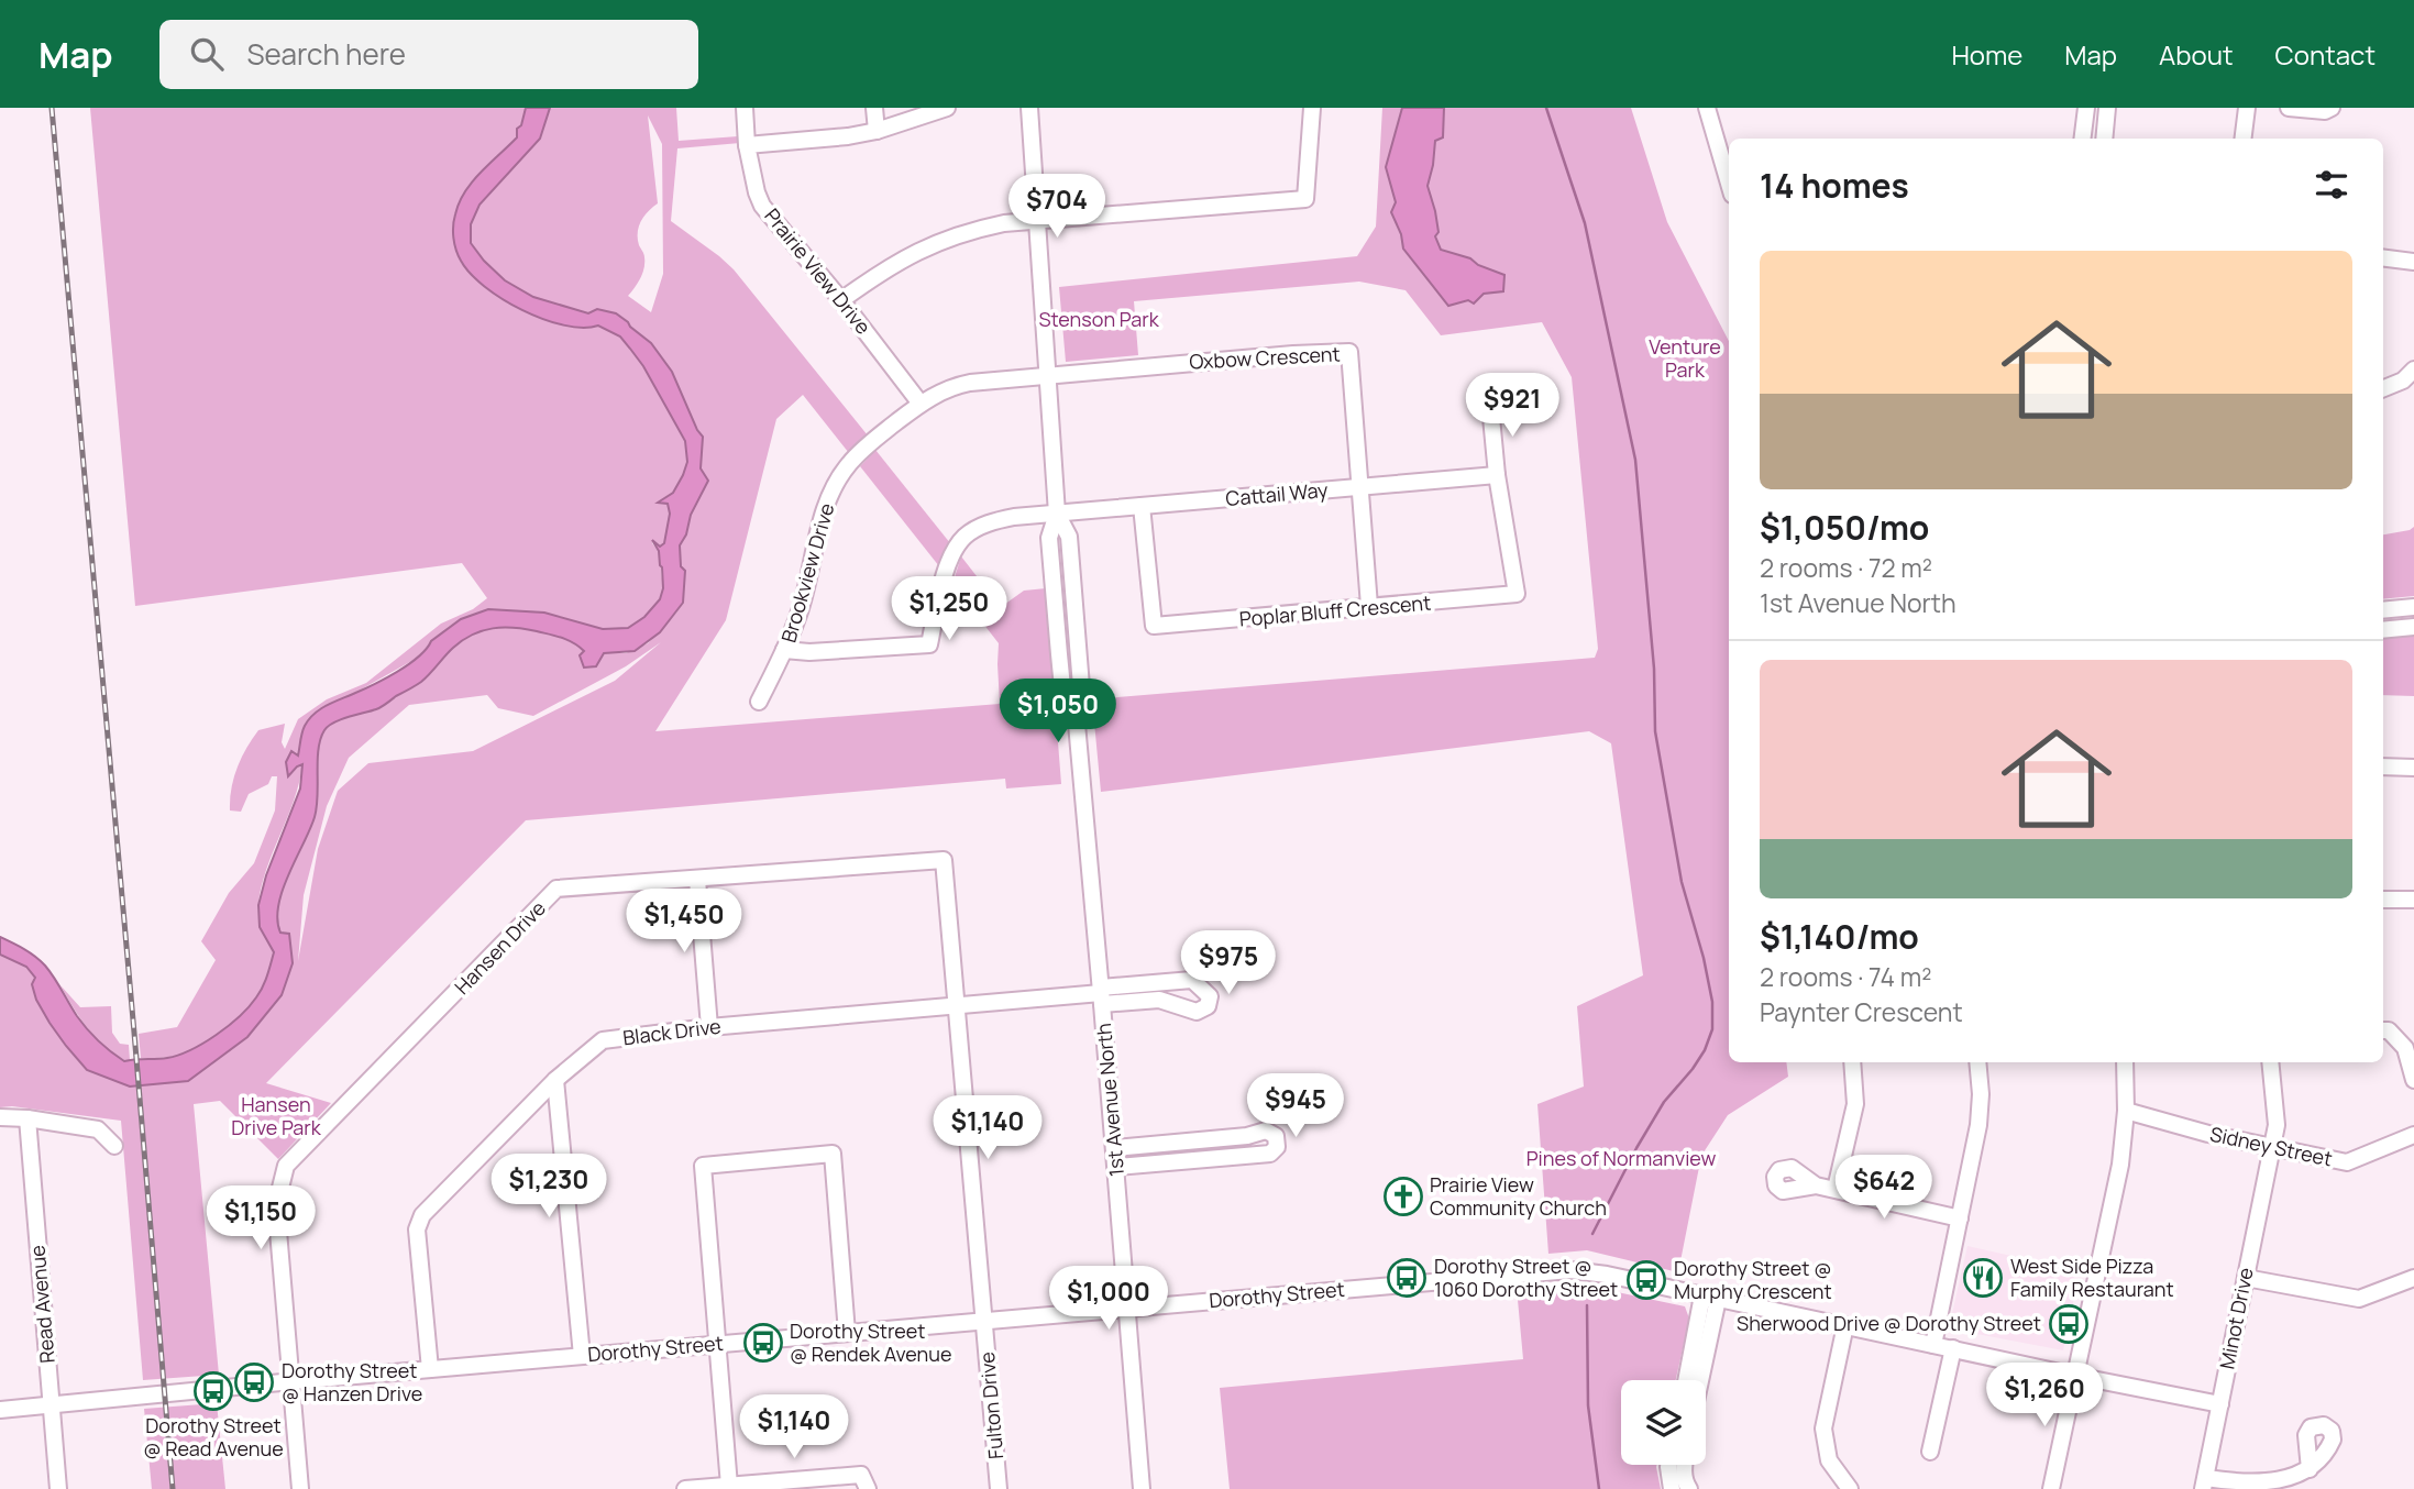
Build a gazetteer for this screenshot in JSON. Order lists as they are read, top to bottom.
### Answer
{
  "streets": {
    "street": [
      "Prairie View Drive",
      "Oxbow Crescent",
      "Cattail Way",
      "Brookview Drive",
      "Poplar Bluff Crescent",
      "Hansen Drive",
      "Black Drive",
      "1st Avenue North",
      "Sidney Street",
      "Dorothy Street",
      "Read Avenue",
      "Minot Drive",
      "Fulton Drive"
    ]
  },
  "crossings": [
    ["Prairie View Drive", "Brookview Drive"],
    ["Oxbow Crescent", "Cattail Way"],
    ["Oxbow Crescent", "Brookview Drive"],
    ["Oxbow Crescent", "1st Avenue North"],
    ["Cattail Way", "Brookview Drive"],
    ["Cattail Way", "Poplar Bluff Crescent"],
    ["Cattail Way", "1st Avenue North"],
    ["Brookview Drive", "1st Avenue North"],
    ["Hansen Drive", "Black Drive"],
    ["Hansen Drive", "Dorothy Street"],
    ["Hansen Drive", "Fulton Drive"],
    ["Black Drive", "1st Avenue North"],
    ["Black Drive", "Dorothy Street"],
    ["Black Drive", "Fulton Drive"],
    ["1st Avenue North", "Dorothy Street"],
    ["Sidney Street", "Minot Drive"],
    ["Dorothy Street", "Read Avenue"],
    ["Dorothy Street", "Minot Drive"],
    ["Dorothy Street", "Fulton Drive"]
  ],
  "parks": [
    "Stenson Park",
    "Venture Park",
    "Hansen Drive Park",
    "Pines of Normanview"
  ],
  "places": {
    "church": ["Prairie View Community Church"],
    "bus stop": [
      "Dorothy Street @ 1060 Dorothy Street",
      "Dorothy Street @ Murphy Crescent",
      "Sherwood Drive @ Dorothy Street",
      "Dorothy Street @ Rendek Avenue",
      "Dorothy Street @ Hanzen Drive",
      "Dorothy Street @ Read Avenue"
    ],
    "restaurant": ["West Side Pizza Family Restaurant"]
  },
  "page": {
    "header": "Map",
    "search": "Search here",
    "nav": [
      "Home",
      "Map",
      "About",
      "Contact"
    ],
    "heading": "14 homes",
    "price": [
      "$704",
      "$921",
      "$1,250",
      "$1,050",
      "$1,450",
      "$975",
      "$945",
      "$1,140",
      "$1,230",
      "$642",
      "$1,150",
      "$1,000",
      "$1,260",
      "$1,140"
    ],
    "list": [
      {
        "name": "$1,050/mo",
        "note": "2 rooms · 72 m² · 1st Avenue North"
      },
      {
        "name": "$1,140/mo",
        "note": "2 rooms · 74 m² · Paynter Crescent"
      }
    ]
  }
}
